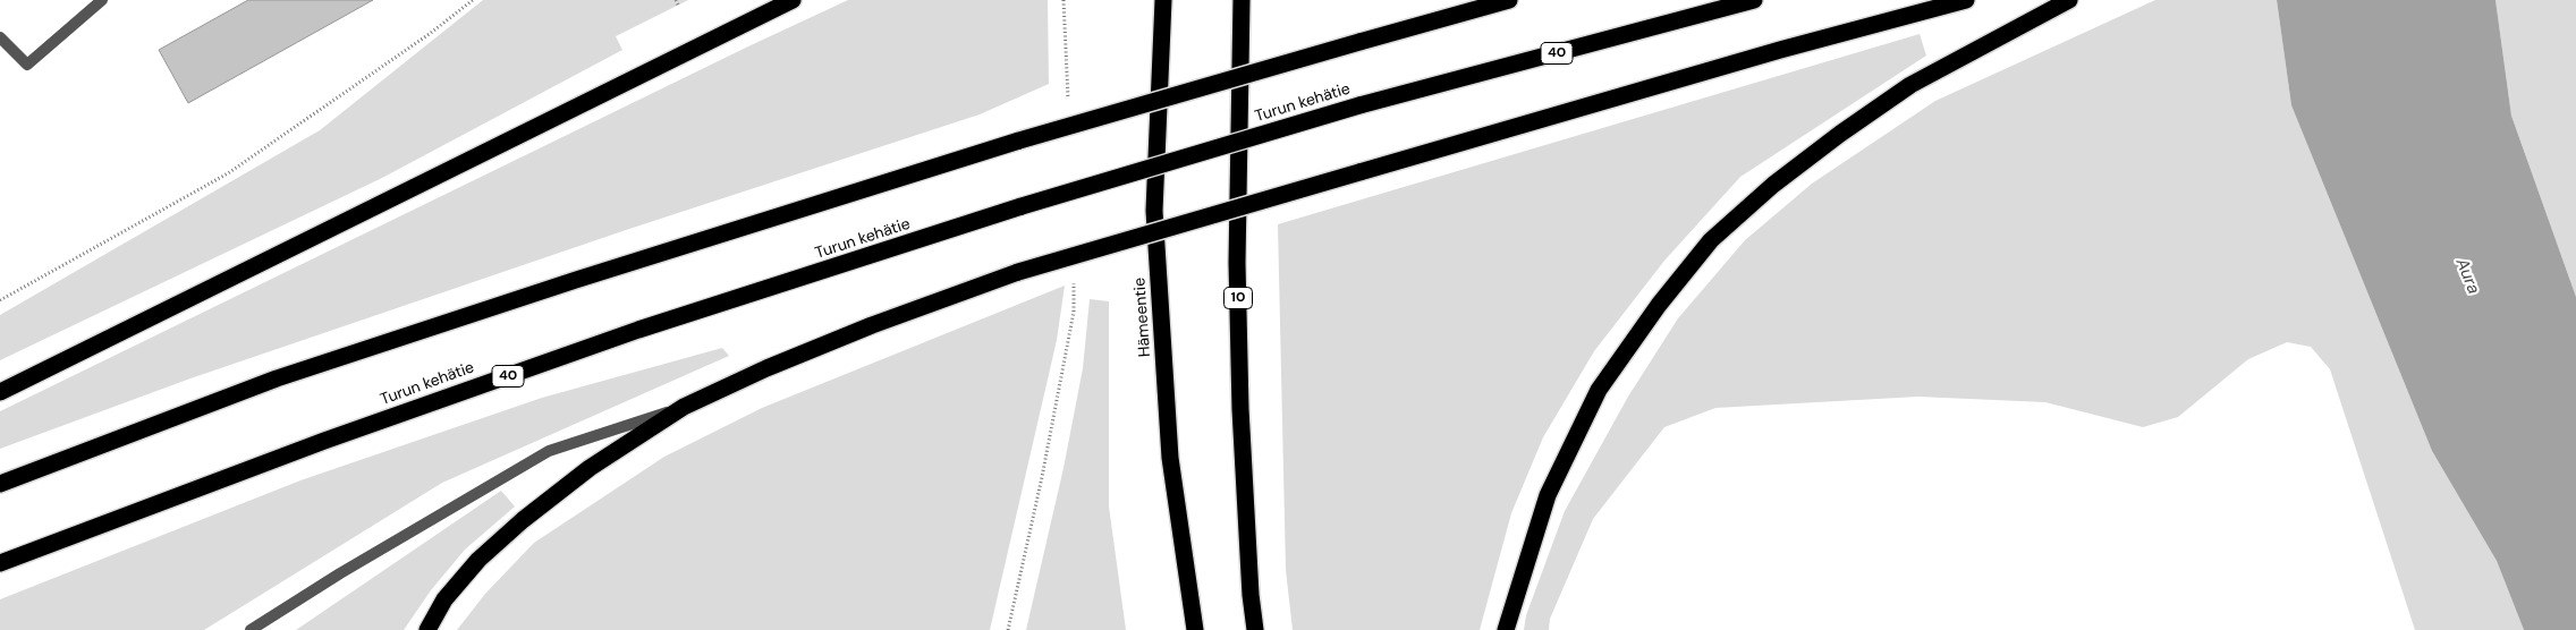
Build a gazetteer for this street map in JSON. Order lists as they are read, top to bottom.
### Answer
{
  "streets": {
    "highway": [
      "40",
      "Turun kehätie",
      "10",
      "Hämeentie"
    ]
  },
  "water": ["Aura"]
}
